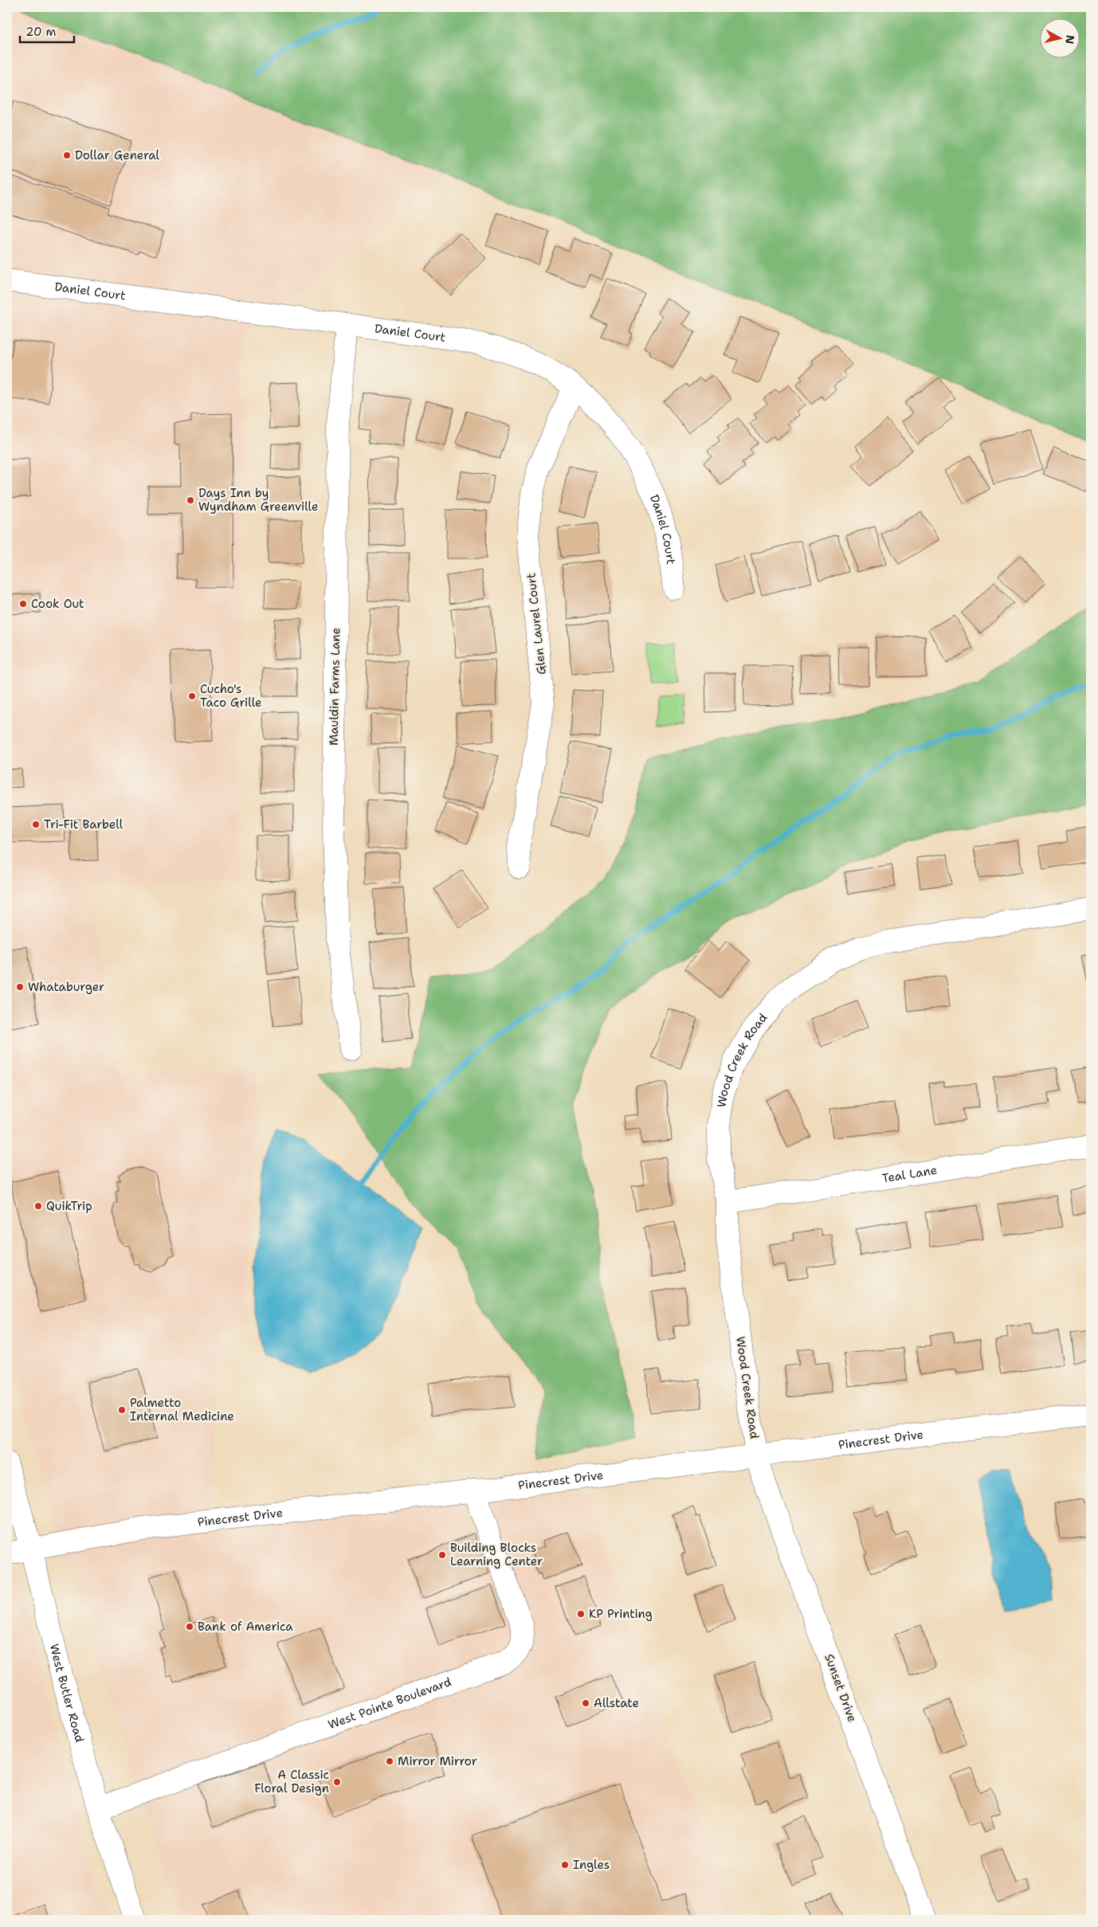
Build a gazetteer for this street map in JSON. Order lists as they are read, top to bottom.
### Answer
{
  "streets": {
    "street": [
      "Daniel Court",
      "Glen Laurel Court",
      "Mauldin Farms Lane",
      "Wood Creek Road",
      "Teal Lane",
      "Pinecrest Drive",
      "Sunset Drive",
      "West Butler Road",
      "West Pointe Boulevard"
    ]
  },
  "crossings": [
    ["Daniel Court", "Glen Laurel Court"],
    ["Daniel Court", "Mauldin Farms Lane"],
    ["Wood Creek Road", "Teal Lane"],
    ["Wood Creek Road", "Pinecrest Drive"],
    ["Wood Creek Road", "Sunset Drive"],
    ["Pinecrest Drive", "Sunset Drive"],
    ["Pinecrest Drive", "West Butler Road"],
    ["Pinecrest Drive", "West Pointe Boulevard"],
    ["West Butler Road", "West Pointe Boulevard"]
  ],
  "places": [
    "Dollar General",
    "Days Inn by Wyndham Greenville",
    "Cook Out",
    "Cucho's Taco Grille",
    "Tri-Fit Barbell",
    "Whataburger",
    "QuikTrip",
    "Palmetto Internal Medicine",
    "Building Blocks Learning Center",
    "KP Printing",
    "Bank of America",
    "Allstate",
    "Mirror Mirror",
    "A Classic Floral Design",
    "Ingles"
  ],
  "scale_bar": "20 m",
  "north": "right"
}
